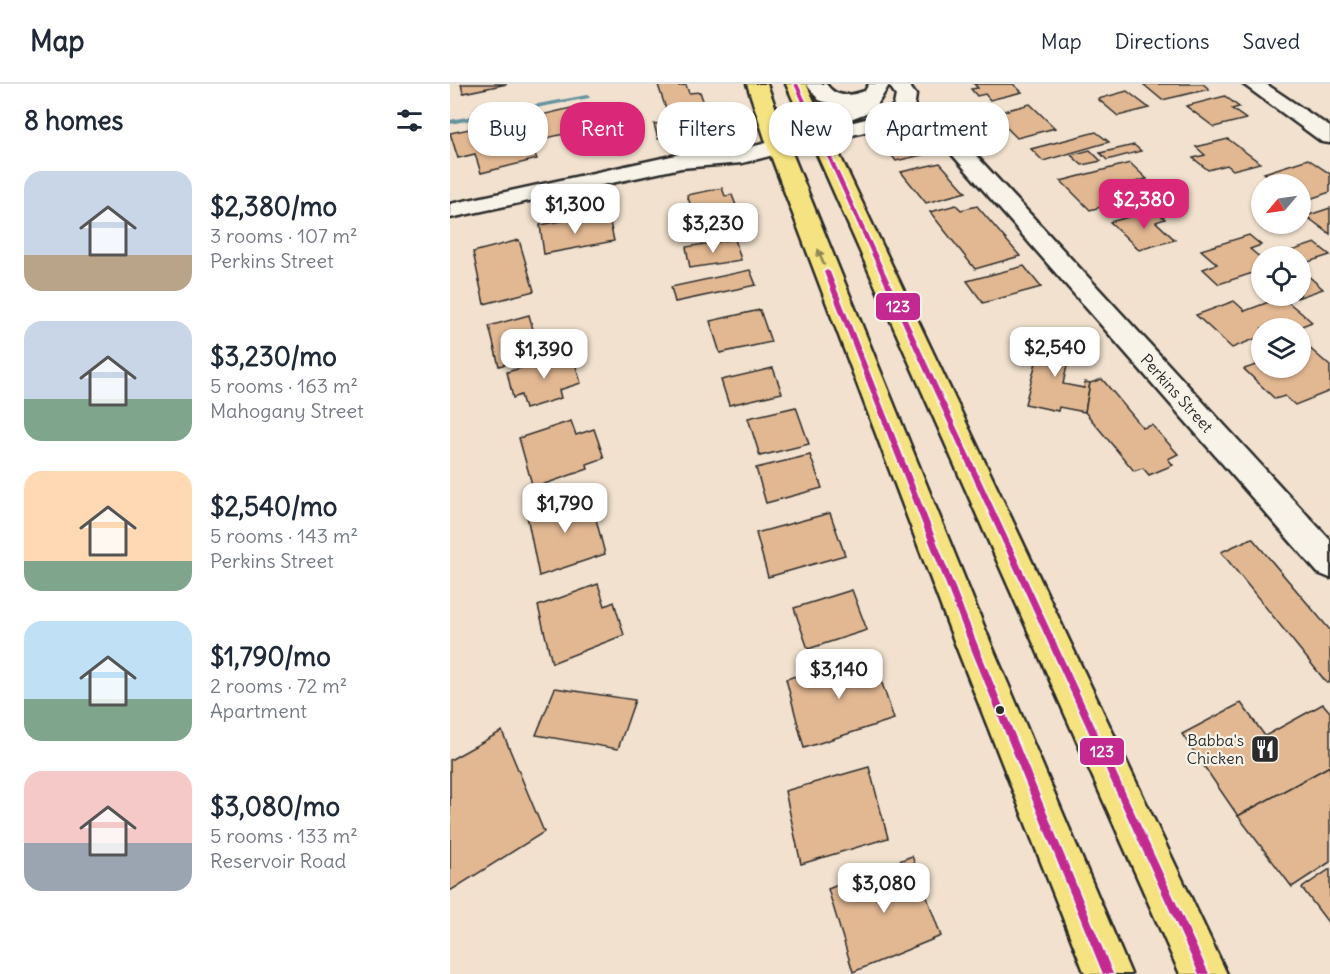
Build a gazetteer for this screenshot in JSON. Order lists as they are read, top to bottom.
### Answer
{
  "streets": {
    "street": ["Perkins Street"]
  },
  "places": {
    "restaurant": ["Babba's Chicken"]
  },
  "lines": ["transit line 123"],
  "north": "bottom left",
  "page": {
    "header": "Map",
    "nav": ["Map", "Directions", "Saved"],
    "heading": "8 homes",
    "chip": [
      "Buy",
      "Rent",
      "Filters",
      "New",
      "Apartment"
    ],
    "list": [
      {
        "name": "$2,380/mo",
        "note": "3 rooms · 107 m² · Perkins Street"
      },
      {
        "name": "$3,230/mo",
        "note": "5 rooms · 163 m² · Mahogany Street"
      },
      {
        "name": "$2,540/mo",
        "note": "5 rooms · 143 m² · Perkins Street"
      },
      {
        "name": "$1,790/mo",
        "note": "2 rooms · 72 m² · Apartment"
      },
      {
        "name": "$3,080/mo",
        "note": "5 rooms · 133 m² · Reservoir Road"
      }
    ],
    "price": [
      "$2,380",
      "$1,300",
      "$3,230",
      "$2,540",
      "$1,390",
      "$1,790",
      "$3,140",
      "$3,080"
    ]
  }
}
